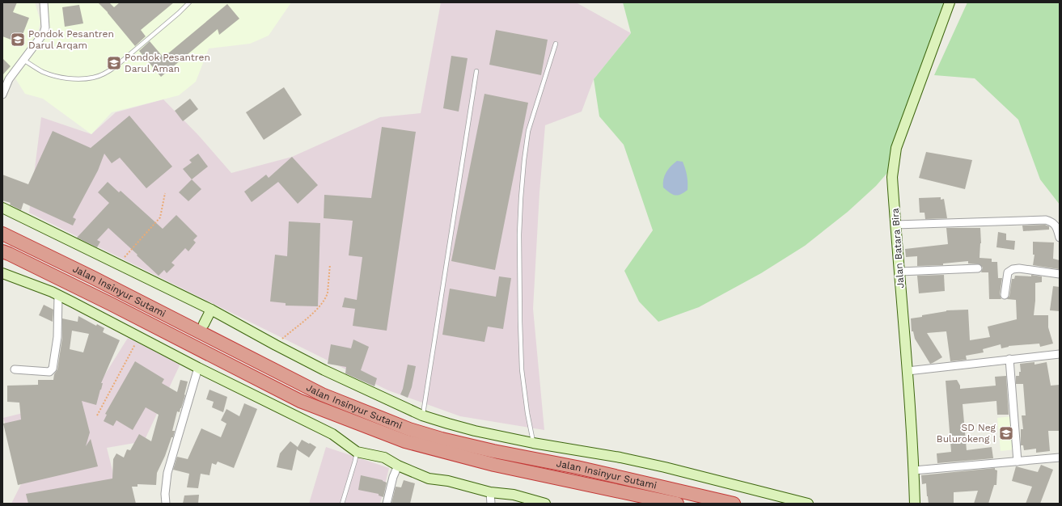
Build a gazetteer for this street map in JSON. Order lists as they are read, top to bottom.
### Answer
{
  "streets": {
    "highway": ["Jalan Insinyur Sutami"],
    "street": ["Jalan Batara Bira"]
  },
  "places": {
    "school or university": ["Pondok Pesantren Darul Arqam", "Pondok Pesantren Darul Aman", "SD Neg Bulurokeng I"]
  }
}
